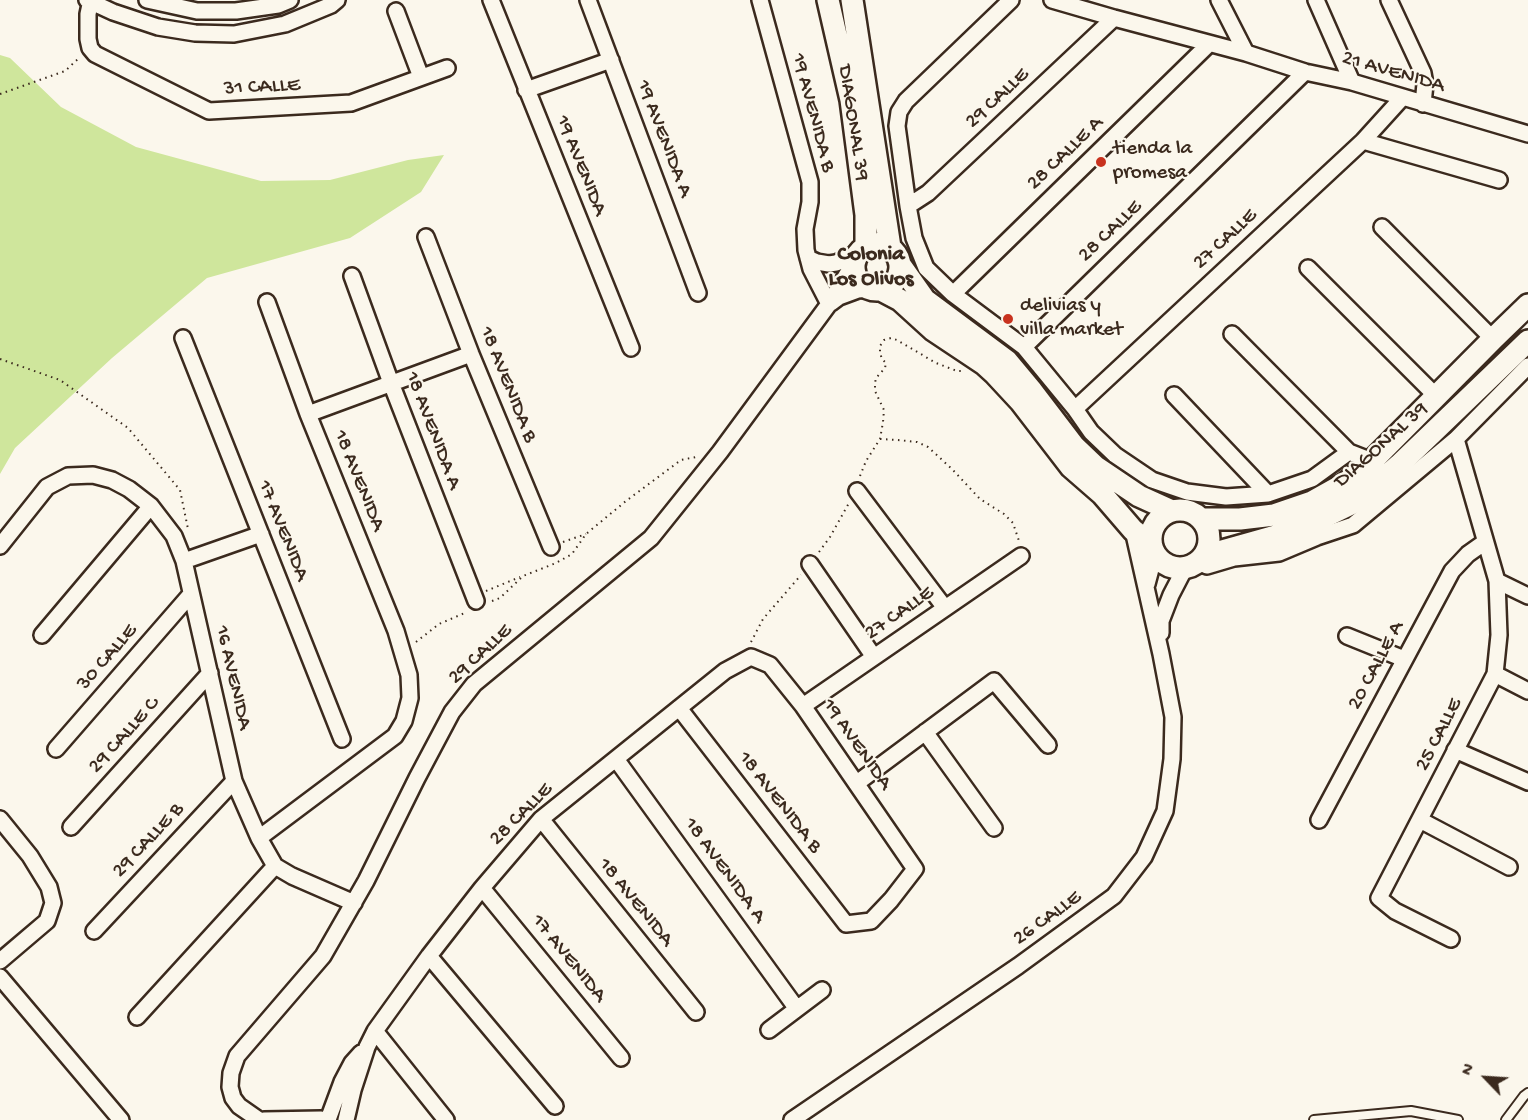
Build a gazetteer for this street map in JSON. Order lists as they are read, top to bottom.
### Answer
{
  "streets": {
    "street": [
      "21 AVENIDA",
      "31 CALLE",
      "29 CALLE",
      "19 AVENIDA B",
      "DIAGONAL 39",
      "19 AVENIDA A",
      "28 CALLE A",
      "19 AVENIDA",
      "28 CALLE",
      "27 CALLE",
      "18 AVENIDA B",
      "18 AVENIDA A",
      "18 AVENIDA",
      "17 AVENIDA",
      "30 CALLE",
      "20 CALLE A",
      "16 AVENIDA",
      "25 CALLE",
      "29 CALLE C",
      "29 CALLE B",
      "26 CALLE"
    ]
  },
  "crossings": [
    ["21 AVENIDA", "29 CALLE"],
    ["21 AVENIDA", "28 CALLE A"],
    ["21 AVENIDA", "28 CALLE"],
    ["21 AVENIDA", "27 CALLE"],
    ["29 CALLE", "19 AVENIDA B"],
    ["29 CALLE", "DIAGONAL 39"],
    ["DIAGONAL 39", "28 CALLE A"],
    ["DIAGONAL 39", "28 CALLE"],
    ["DIAGONAL 39", "27 CALLE"],
    ["DIAGONAL 39", "26 CALLE"],
    ["19 AVENIDA", "28 CALLE"],
    ["19 AVENIDA", "27 CALLE"],
    ["19 AVENIDA", "18 AVENIDA B"],
    ["28 CALLE", "18 AVENIDA B"],
    ["28 CALLE", "18 AVENIDA A"],
    ["28 CALLE", "18 AVENIDA"],
    ["28 CALLE", "17 AVENIDA"],
    ["18 AVENIDA", "16 AVENIDA"],
    ["30 CALLE", "16 AVENIDA"],
    ["20 CALLE A", "25 CALLE"],
    ["16 AVENIDA", "29 CALLE C"],
    ["16 AVENIDA", "29 CALLE B"]
  ],
  "districts": ["Colonia Los Olivos"],
  "places": ["tienda la promesa", "delivias y villa market"],
  "north": "top left"
}
